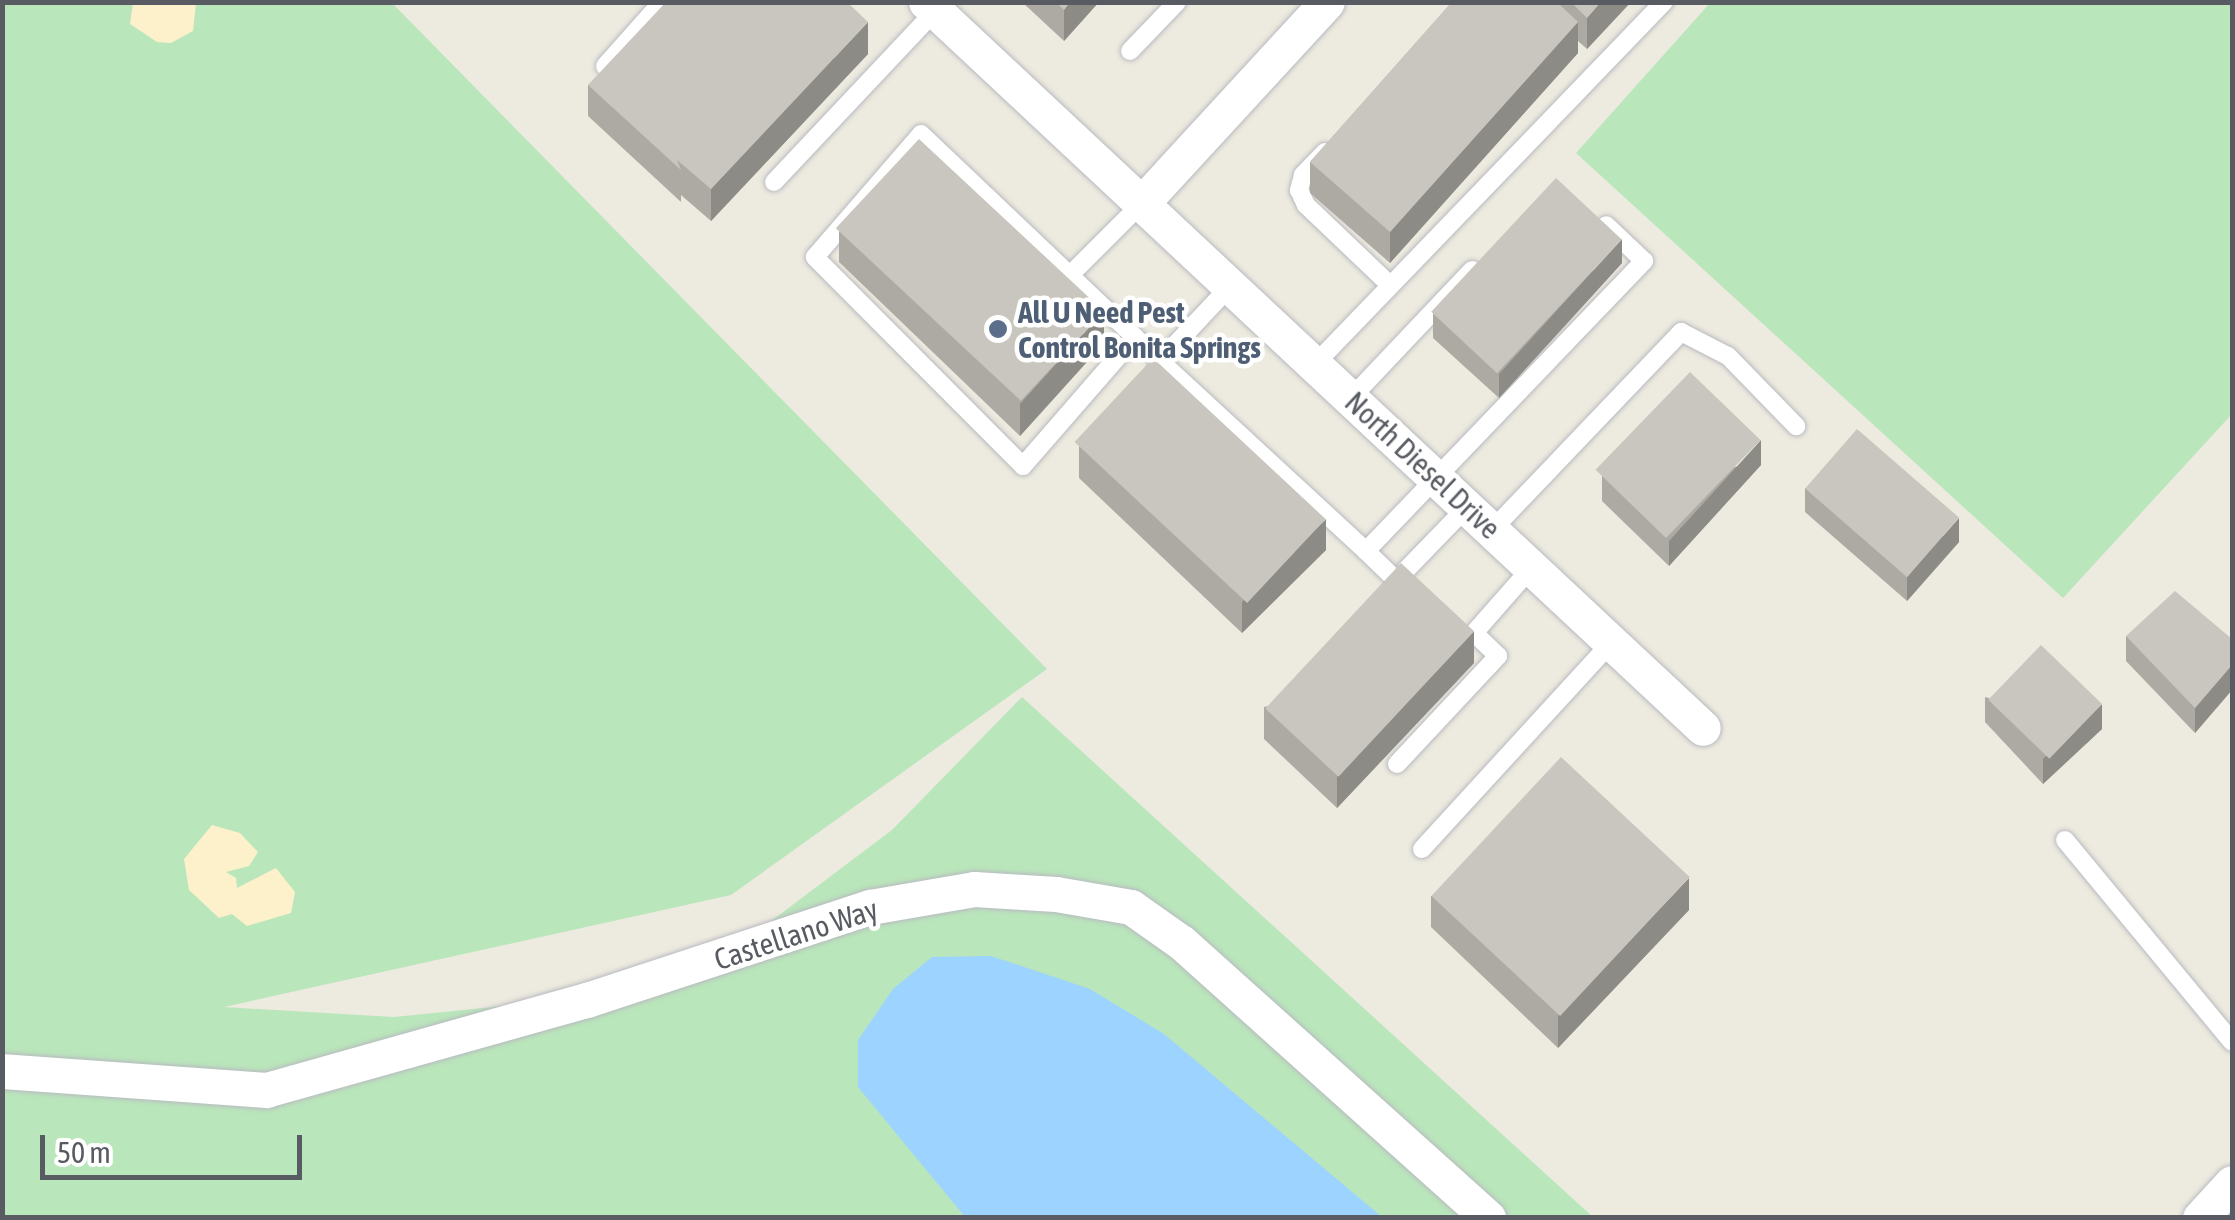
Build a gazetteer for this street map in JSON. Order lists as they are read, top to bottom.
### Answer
{
  "streets": {
    "street": ["North Diesel Drive", "Castellano Way"]
  },
  "places": ["All U Need Pest Control Bonita Springs"],
  "scale_bar": "50 m"
}
